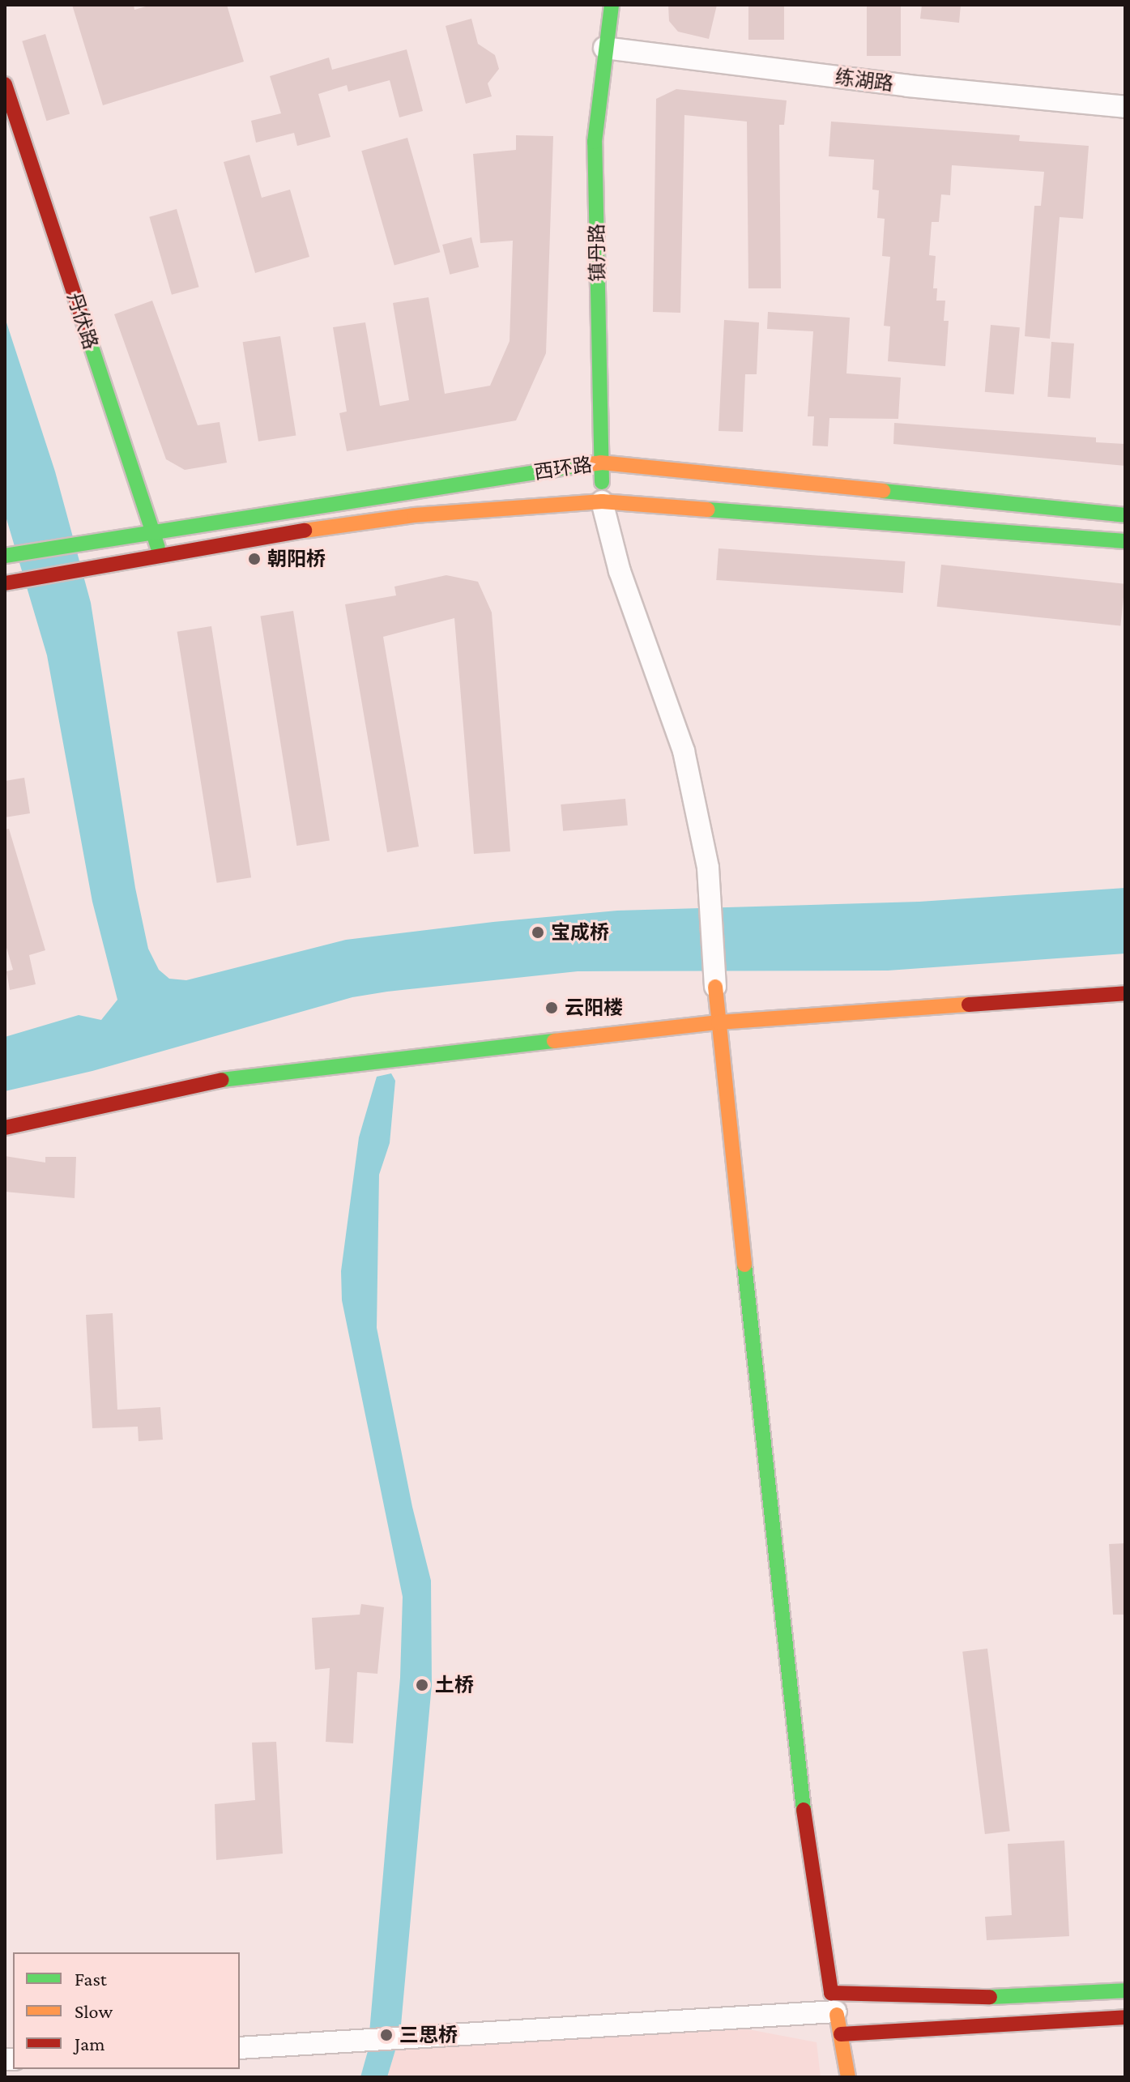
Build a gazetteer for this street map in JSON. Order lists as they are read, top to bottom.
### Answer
{
  "streets": {
    "street": [
      "练湖路",
      "镇丹路",
      "丹伏路",
      "西环路"
    ]
  },
  "crossings": [
    ["练湖路", "镇丹路"],
    ["镇丹路", "西环路"],
    ["丹伏路", "西环路"]
  ],
  "places": [
    "朝阳桥",
    "宝成桥",
    "云阳楼",
    "土桥",
    "三思桥"
  ],
  "legend": ["Fast", "Slow", "Jam"]
}
